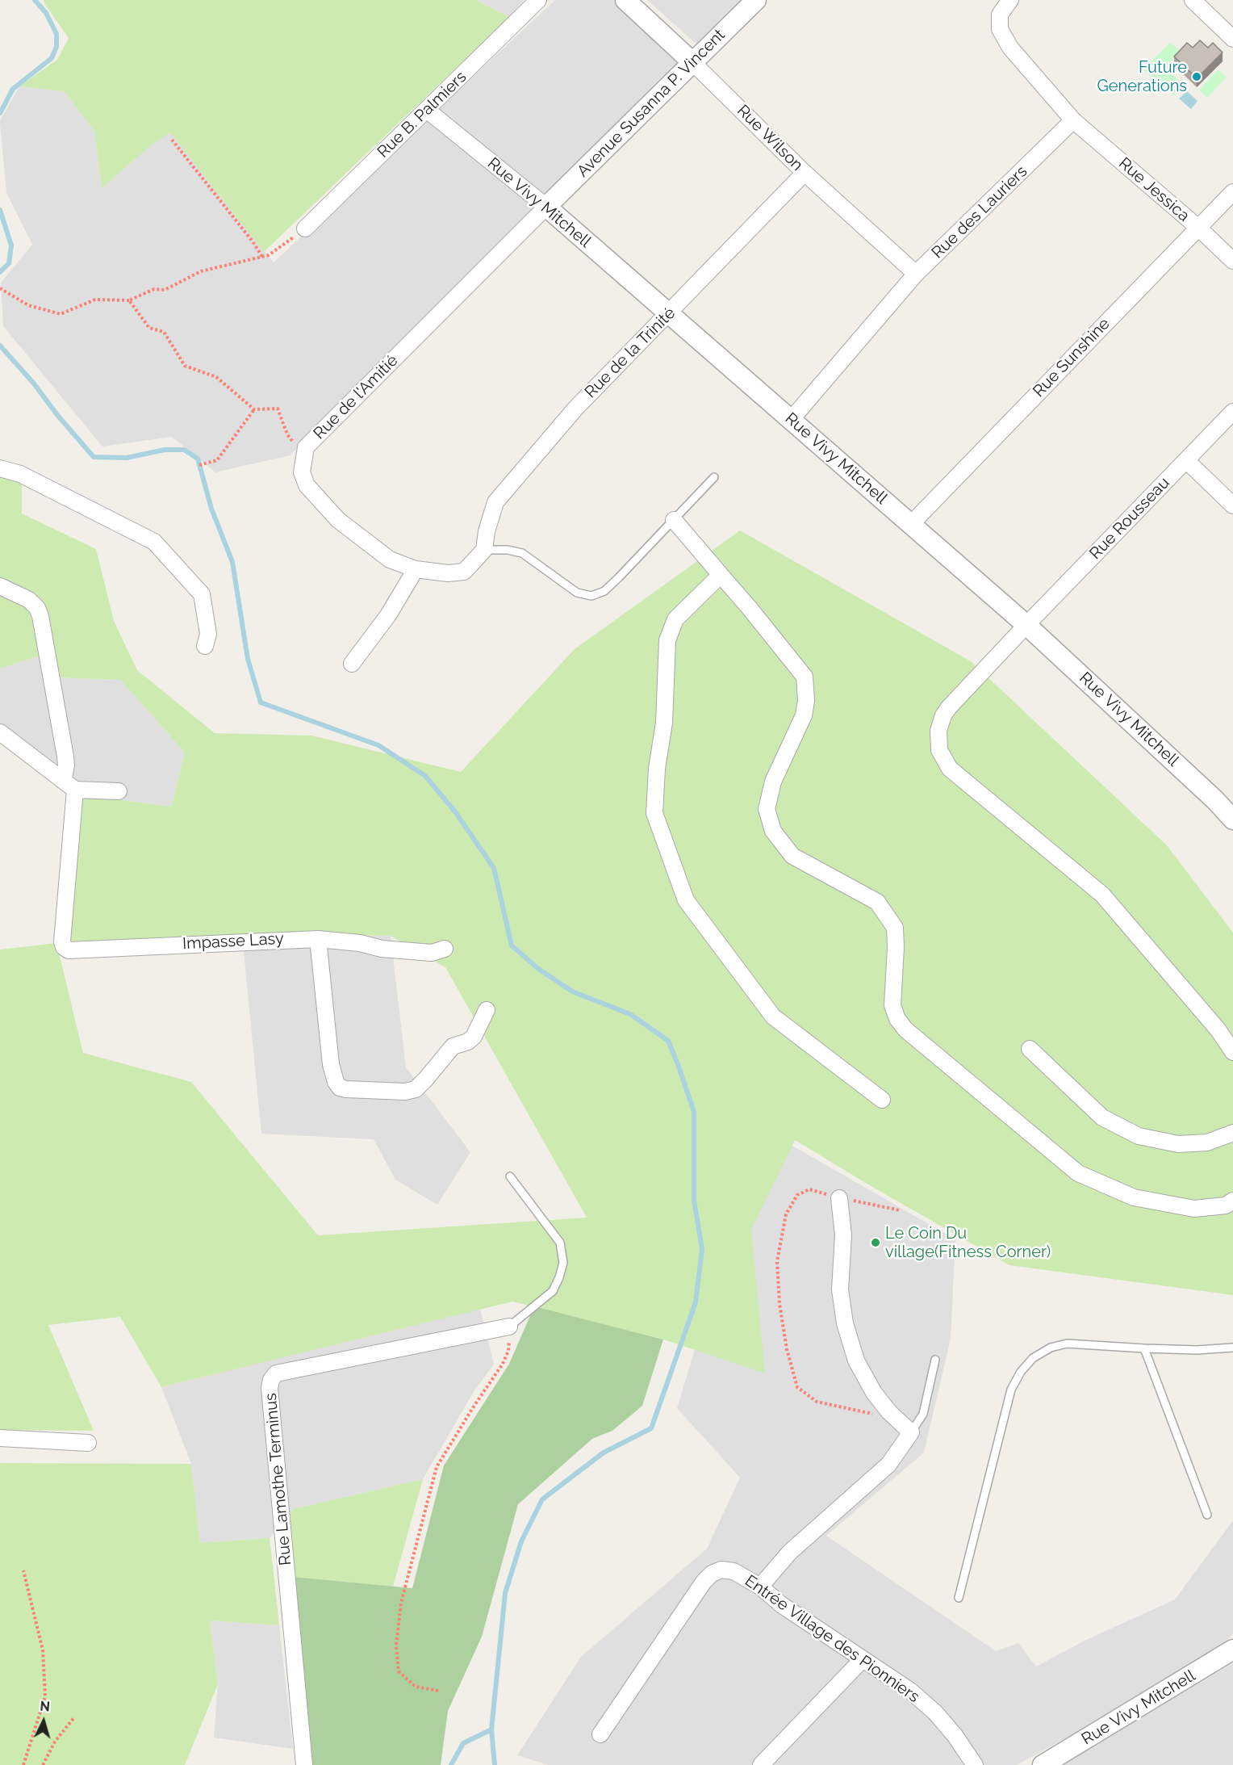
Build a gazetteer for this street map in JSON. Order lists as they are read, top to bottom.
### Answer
{
  "streets": {
    "street": [
      "Avenue Susanna P. Vincent",
      "Rue B. Palmiers",
      "Rue Wilson",
      "Rue Jessica",
      "Rue Vivy Mitchell",
      "Rue des Lauriers",
      "Rue de la Trinité",
      "Rue Sunshine",
      "Rue de l'Amitié",
      "Rue Rousseau",
      "Impasse Lasy",
      "Rue Lamothe Terminus",
      "Entrée Village des Pionniers"
    ]
  },
  "crossings": [
    ["Avenue Susanna P. Vincent", "Rue Wilson"],
    ["Avenue Susanna P. Vincent", "Rue Vivy Mitchell"],
    ["Avenue Susanna P. Vincent", "Rue de l'Amitié"],
    ["Rue B. Palmiers", "Rue Vivy Mitchell"],
    ["Rue Wilson", "Rue des Lauriers"],
    ["Rue Wilson", "Rue de la Trinité"],
    ["Rue Jessica", "Rue des Lauriers"],
    ["Rue Jessica", "Rue Sunshine"],
    ["Rue Vivy Mitchell", "Rue des Lauriers"],
    ["Rue Vivy Mitchell", "Rue de la Trinité"],
    ["Rue Vivy Mitchell", "Rue Sunshine"],
    ["Rue Vivy Mitchell", "Rue de l'Amitié"],
    ["Rue Vivy Mitchell", "Rue Rousseau"],
    ["Rue de la Trinité", "Rue de l'Amitié"]
  ],
  "places": ["Future Generations", "Le Coin Du village(Fitness Corner)"],
  "north": "top"
}
